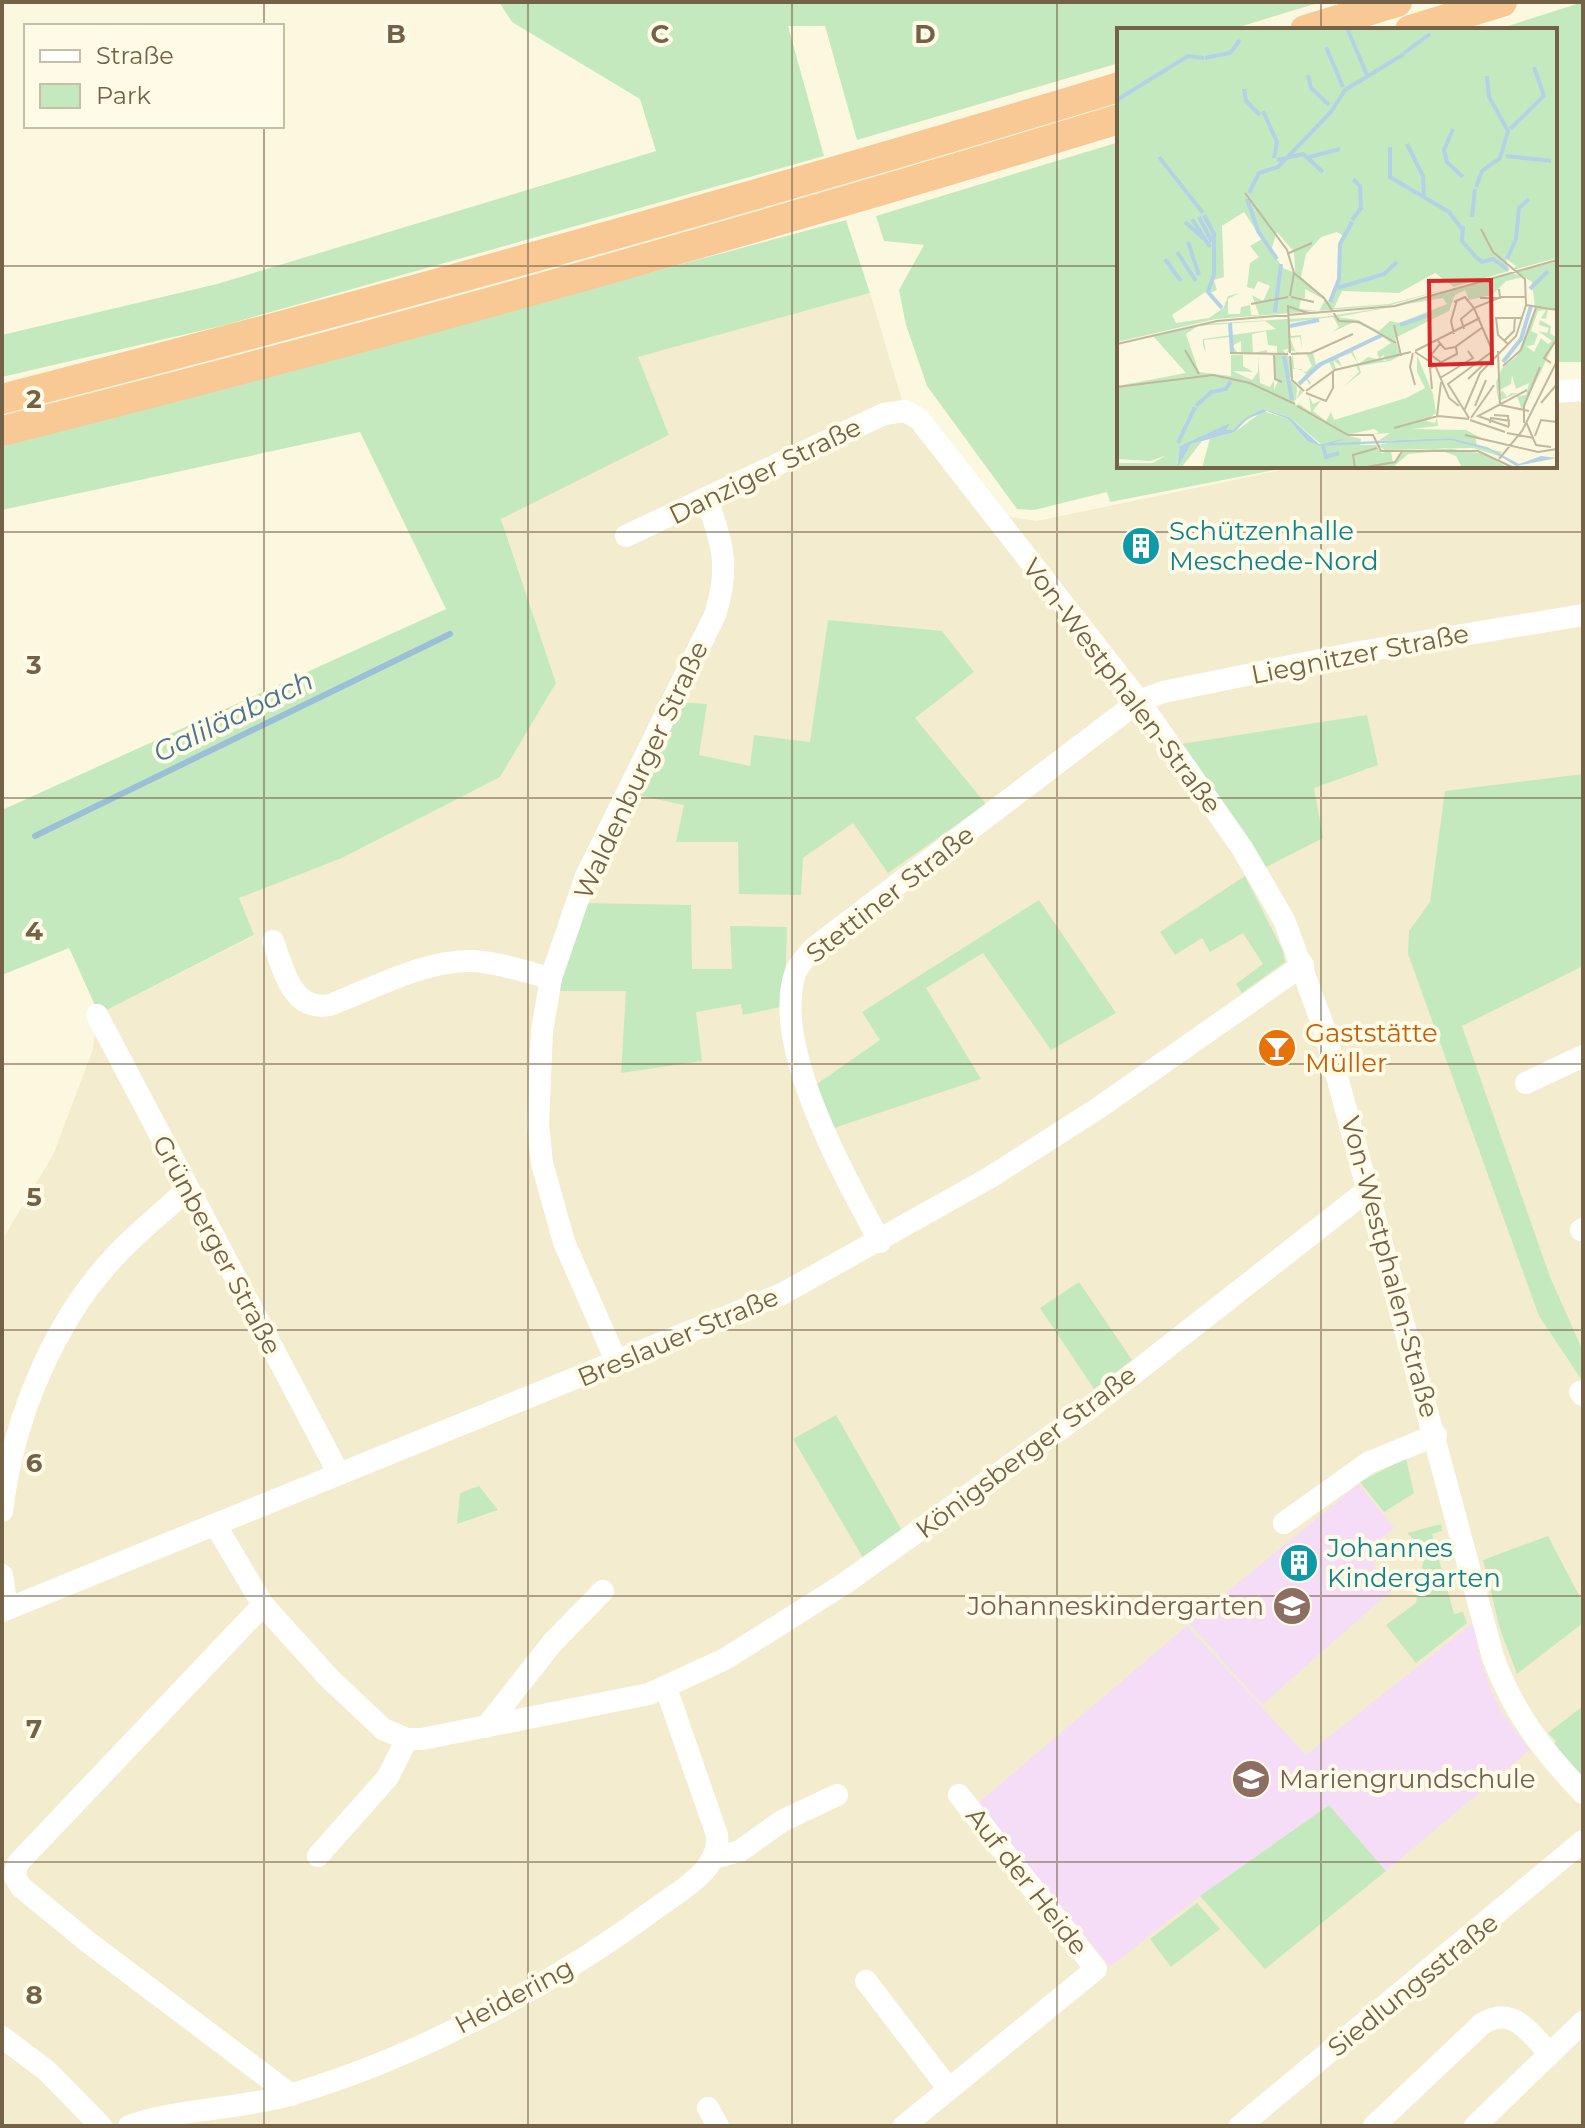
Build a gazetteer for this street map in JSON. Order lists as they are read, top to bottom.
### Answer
{
  "streets": {
    "street": [
      "Danziger Straße",
      "Liegnitzer Straße",
      "Von-Westphalen-Straße",
      "Waldenburger Straße",
      "Stettiner Straße",
      "Grünberger Straße",
      "Breslauer Straße",
      "Königsberger Straße",
      "Auf der Heide",
      "Siedlungsstraße",
      "Heidering"
    ]
  },
  "crossings": [
    ["Danziger Straße", "Von-Westphalen-Straße"],
    ["Danziger Straße", "Waldenburger Straße"],
    ["Liegnitzer Straße", "Von-Westphalen-Straße"],
    ["Liegnitzer Straße", "Stettiner Straße"],
    ["Von-Westphalen-Straße", "Stettiner Straße"],
    ["Von-Westphalen-Straße", "Breslauer Straße"],
    ["Von-Westphalen-Straße", "Königsberger Straße"],
    ["Waldenburger Straße", "Breslauer Straße"],
    ["Stettiner Straße", "Breslauer Straße"],
    ["Grünberger Straße", "Breslauer Straße"]
  ],
  "water": ["Galiläabach"],
  "places": {
    "building": ["Schützenhalle Meschede-Nord", "Johannes Kindergarten"],
    "bar": ["Gaststätte Müller"],
    "school or university": ["Johanneskindergarten", "Mariengrundschule"]
  },
  "legend": ["Straße", "Park"],
  "grid": {
    "columns": ["B", "C", "D"],
    "rows": [
      "2",
      "3",
      "4",
      "5",
      "6",
      "7",
      "8"
    ]
  }
}
